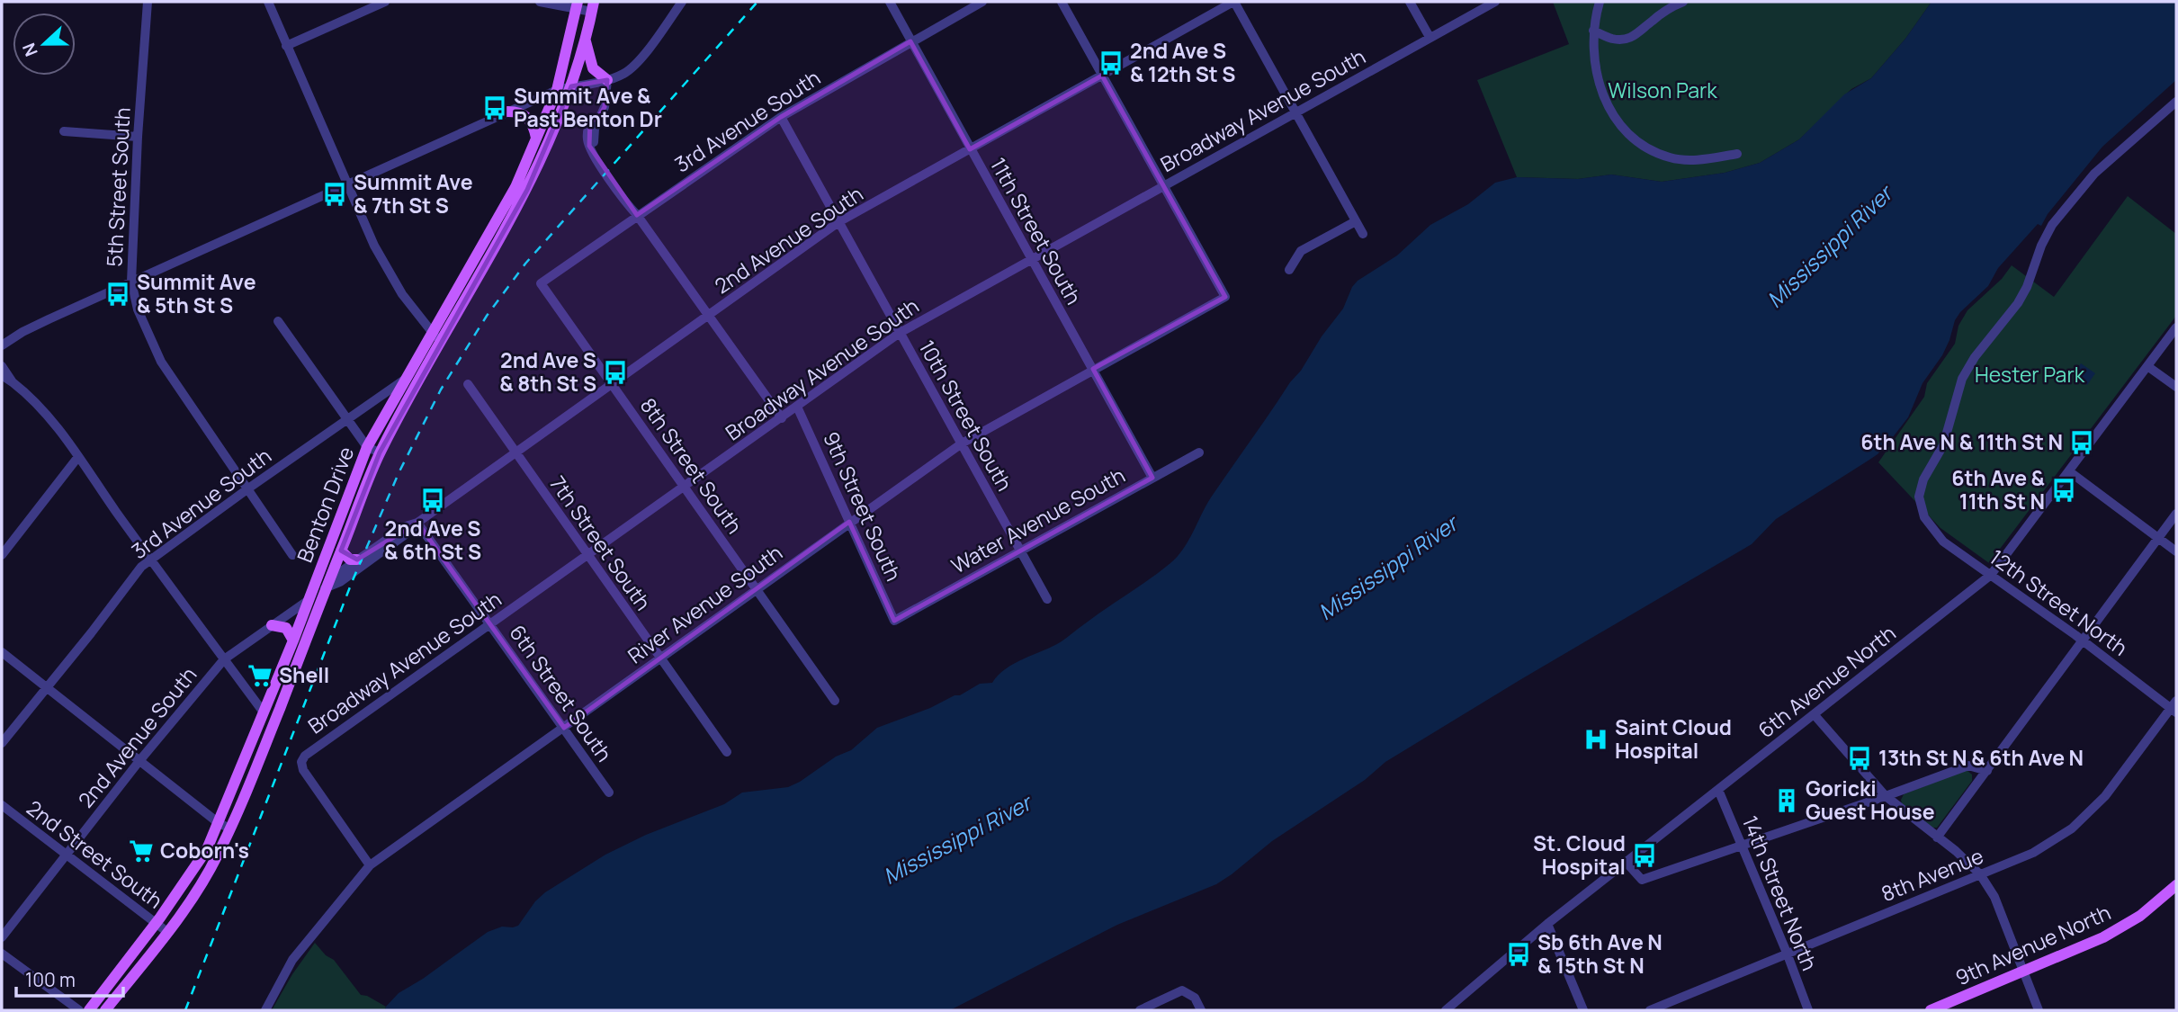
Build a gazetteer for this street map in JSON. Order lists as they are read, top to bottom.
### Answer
{
  "streets": {
    "main road": ["Benton Drive", "9th Avenue North"],
    "street": [
      "Broadway Avenue South",
      "3rd Avenue South",
      "5th Street South",
      "11th Street South",
      "2nd Avenue South",
      "10th Street South",
      "8th Street South",
      "9th Street South",
      "Water Avenue South",
      "7th Street South",
      "12th Street North",
      "River Avenue South",
      "6th Avenue North",
      "6th Street South",
      "2nd Street South",
      "8th Avenue",
      "14th Street North"
    ]
  },
  "crossings": [
    ["Broadway Avenue South", "11th Street South"],
    ["Broadway Avenue South", "10th Street South"],
    ["Broadway Avenue South", "8th Street South"],
    ["Broadway Avenue South", "9th Street South"],
    ["Broadway Avenue South", "7th Street South"],
    ["Broadway Avenue South", "River Avenue South"],
    ["Broadway Avenue South", "6th Street South"],
    ["3rd Avenue South", "5th Street South"],
    ["3rd Avenue South", "11th Street South"],
    ["3rd Avenue South", "10th Street South"],
    ["3rd Avenue South", "8th Street South"],
    ["3rd Avenue South", "Benton Drive"],
    ["11th Street South", "2nd Avenue South"],
    ["11th Street South", "Water Avenue South"],
    ["11th Street South", "River Avenue South"],
    ["2nd Avenue South", "10th Street South"],
    ["2nd Avenue South", "8th Street South"],
    ["2nd Avenue South", "Benton Drive"],
    ["2nd Avenue South", "7th Street South"],
    ["2nd Avenue South", "6th Street South"],
    ["2nd Avenue South", "2nd Street South"],
    ["10th Street South", "Water Avenue South"],
    ["10th Street South", "River Avenue South"],
    ["8th Street South", "River Avenue South"],
    ["Benton Drive", "2nd Street South"],
    ["9th Street South", "Water Avenue South"],
    ["9th Street South", "River Avenue South"],
    ["7th Street South", "River Avenue South"],
    ["12th Street North", "6th Avenue North"],
    ["12th Street North", "8th Avenue"],
    ["River Avenue South", "6th Street South"],
    ["6th Avenue North", "14th Street North"],
    ["8th Avenue", "14th Street North"]
  ],
  "water": ["Mississippi River"],
  "parks": ["Wilson Park", "Hester Park"],
  "places": {
    "bus stop": [
      "2nd Ave S & 12th St S",
      "Summit Ave & Past Benton Dr",
      "Summit Ave & 7th St S",
      "Summit Ave & 5th St S",
      "2nd Ave S & 8th St S",
      "6th Ave N & 11th St N",
      "6th Ave & 11th St N",
      "2nd Ave S & 6th St S",
      "13th St N & 6th Ave N",
      "St. Cloud Hospital",
      "Sb 6th Ave N & 15th St N"
    ],
    "supermarket": ["Shell", "Coborn's"],
    "hospital": ["Saint Cloud Hospital"],
    "building": ["Goricki Guest House"]
  },
  "scale_bar": "100 m",
  "north": "left"
}
